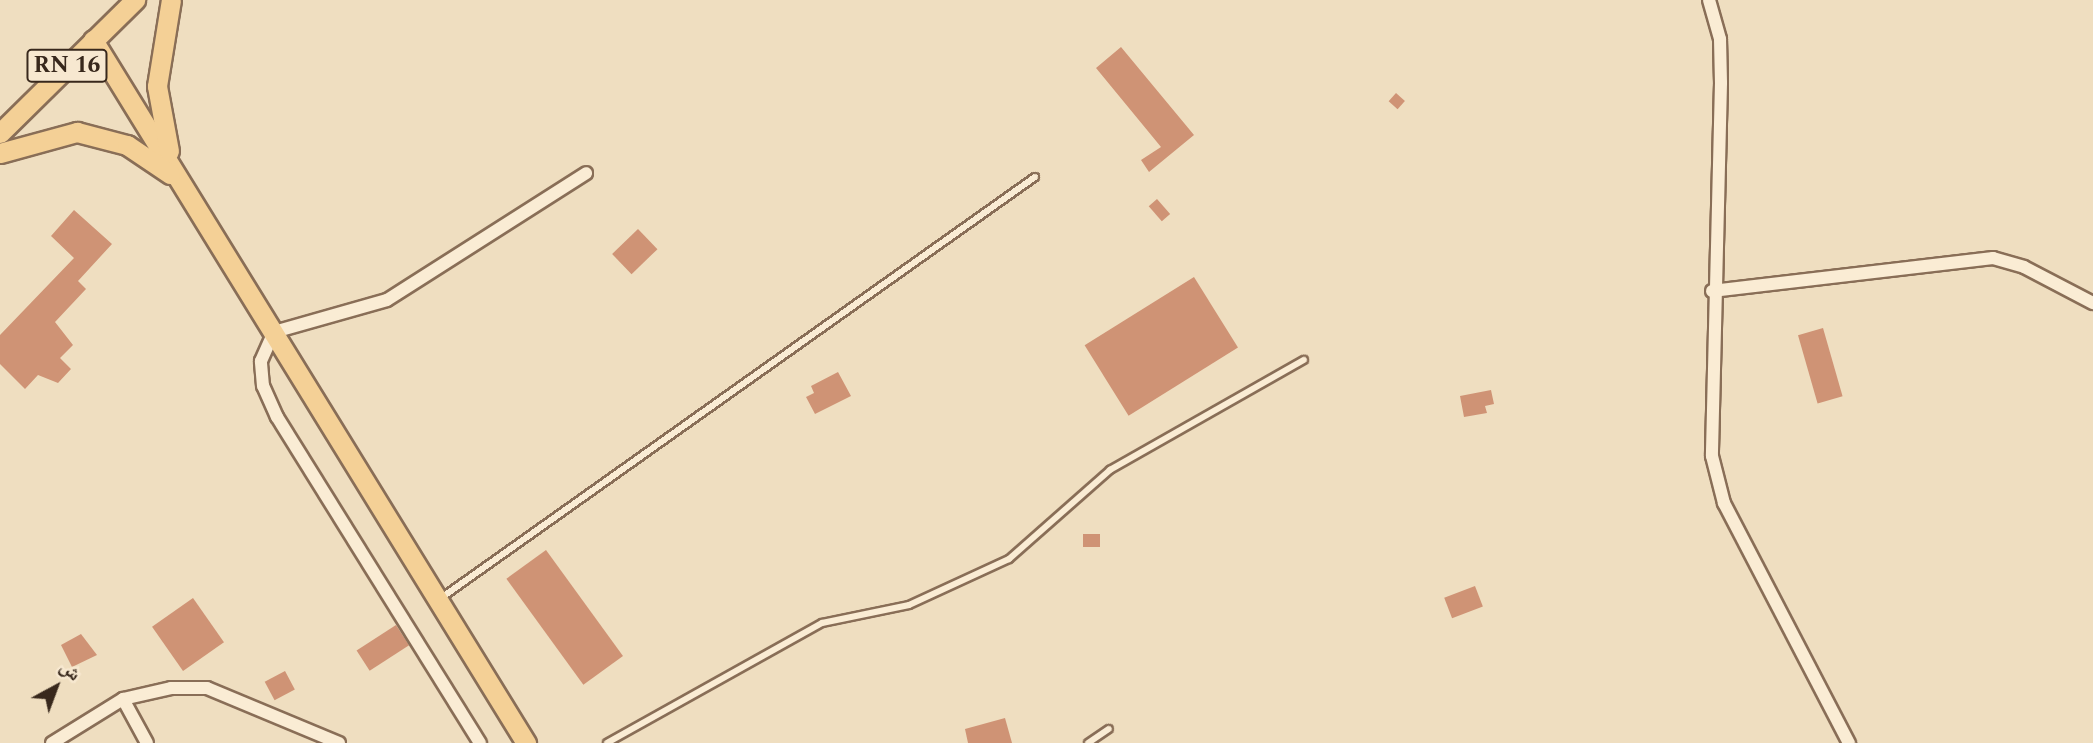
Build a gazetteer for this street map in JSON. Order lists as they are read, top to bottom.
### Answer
{
  "streets": {
    "main road": ["RN 16"]
  },
  "north": "top right"
}
